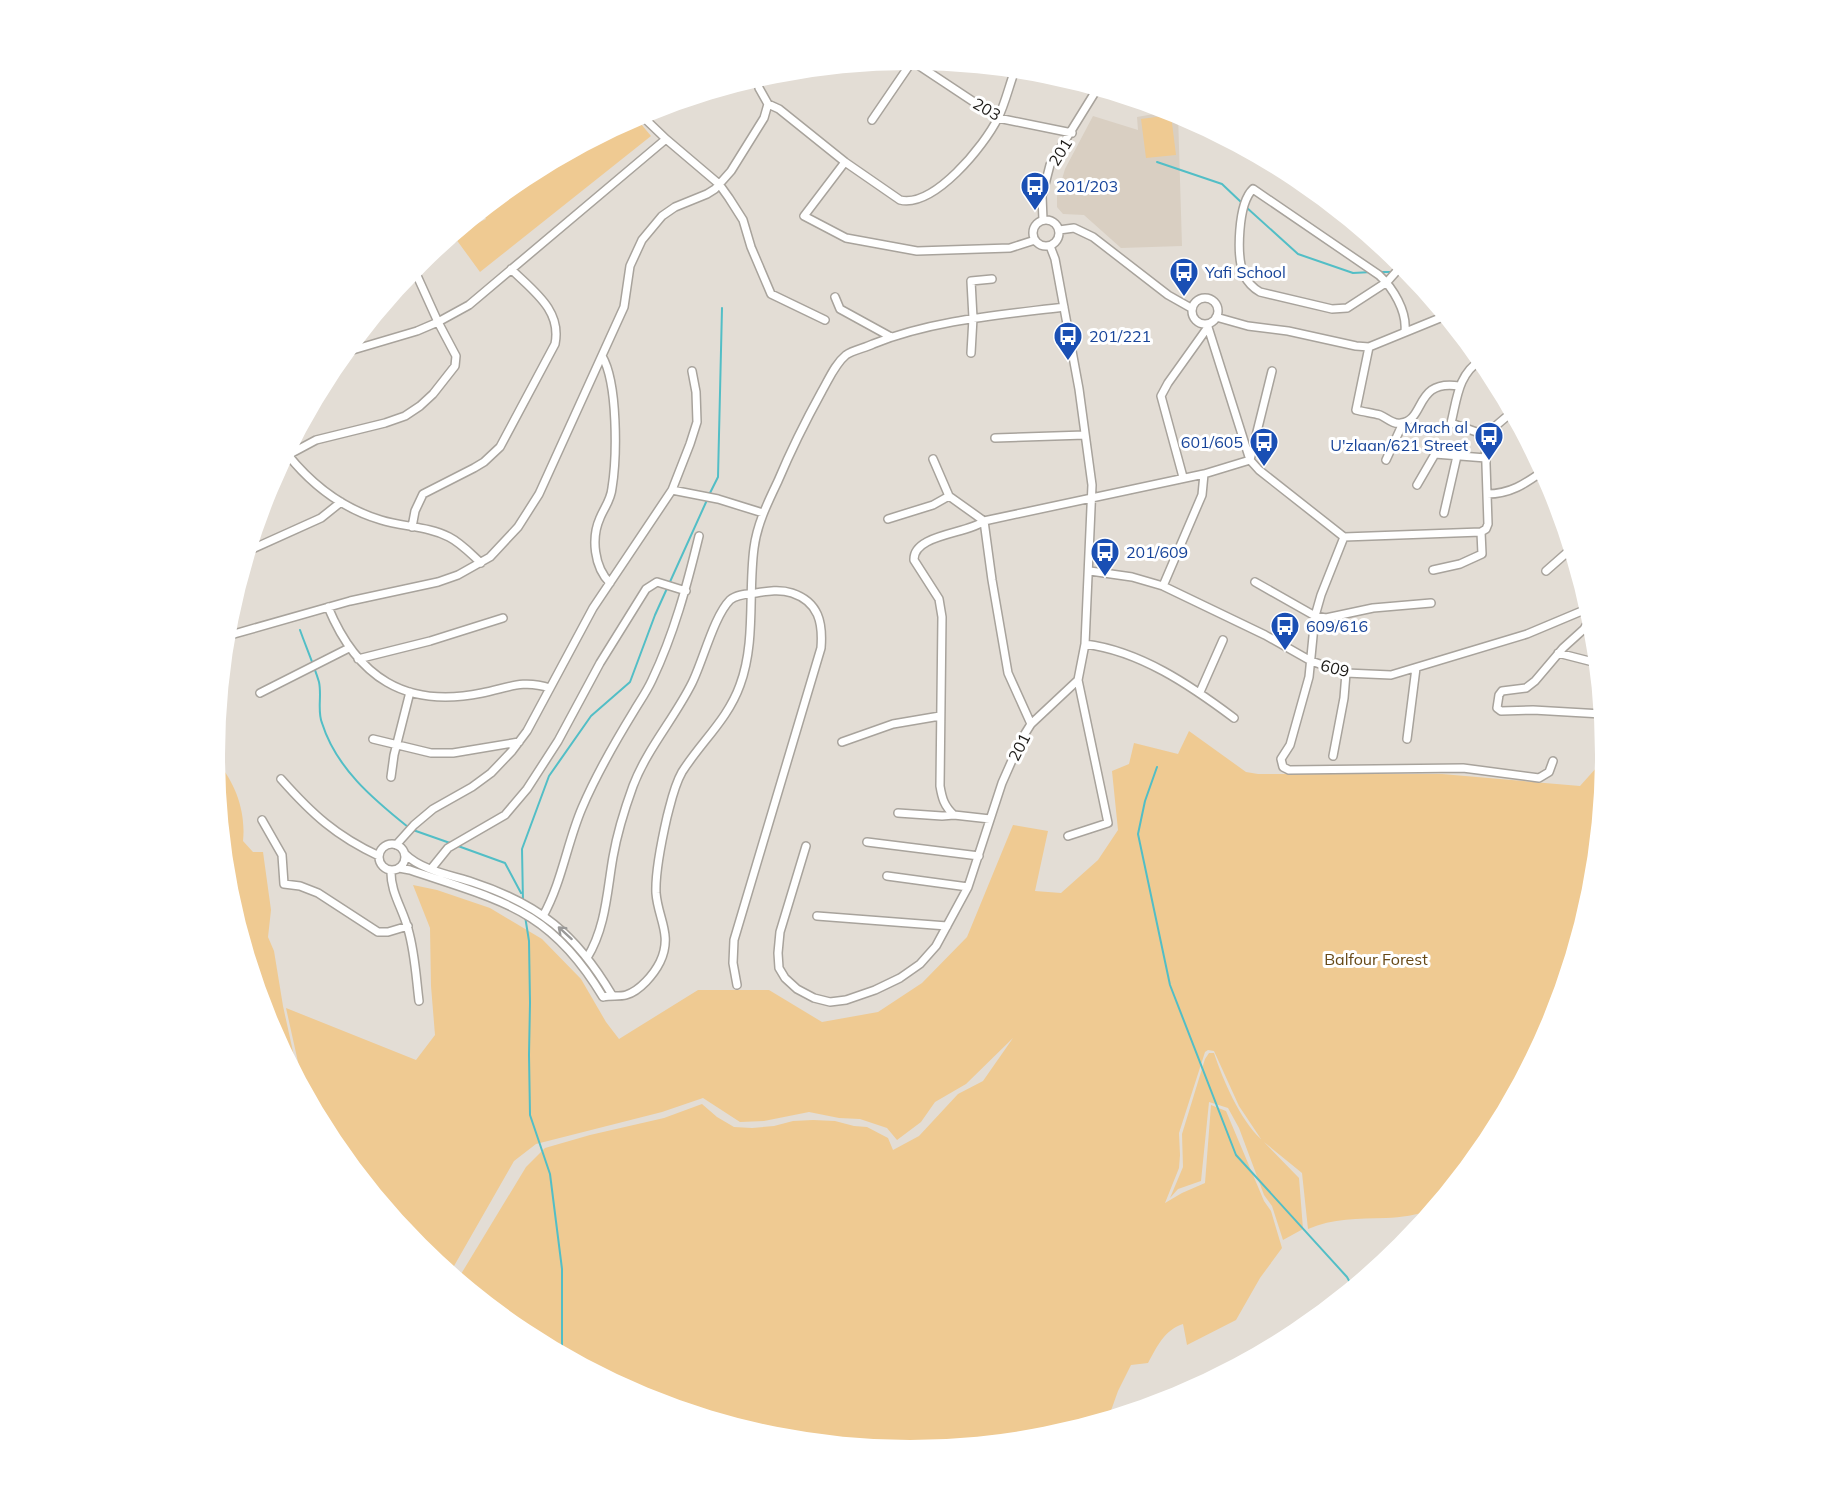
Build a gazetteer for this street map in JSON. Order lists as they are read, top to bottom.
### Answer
{
  "streets": {
    "street": ["203", "201", "609"]
  },
  "crossings": [
    ["203", "201"]
  ],
  "parks": ["Balfour Forest"],
  "places": {
    "bus stop": [
      "201/203",
      "Yafi School",
      "201/221",
      "Mrach al U'zlaan/621 Street",
      "601/605",
      "201/609",
      "609/616"
    ]
  }
}
